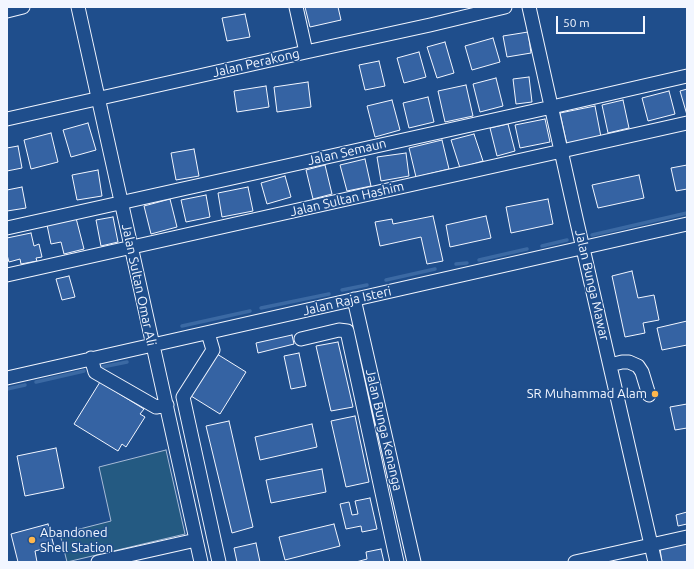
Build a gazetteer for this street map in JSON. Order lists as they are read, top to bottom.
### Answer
{
  "streets": {
    "street": [
      "Jalan Perakong",
      "Jalan Semaun",
      "Jalan Sultan Hashim",
      "Jalan Sultan Omar Ali",
      "Jalan Bunga Mawar",
      "Jalan Raja Isteri",
      "Jalan Bunga Kenanga"
    ]
  },
  "crossings": [
    ["Jalan Perakong", "Jalan Sultan Omar Ali"],
    ["Jalan Semaun", "Jalan Sultan Omar Ali"],
    ["Jalan Semaun", "Jalan Bunga Mawar"],
    ["Jalan Sultan Hashim", "Jalan Sultan Omar Ali"],
    ["Jalan Sultan Hashim", "Jalan Bunga Mawar"],
    ["Jalan Sultan Omar Ali", "Jalan Raja Isteri"],
    ["Jalan Bunga Mawar", "Jalan Raja Isteri"],
    ["Jalan Raja Isteri", "Jalan Bunga Kenanga"]
  ],
  "places": ["SR Muhammad Alam", "Abandoned Shell Station"],
  "scale_bar": "50 m"
}
